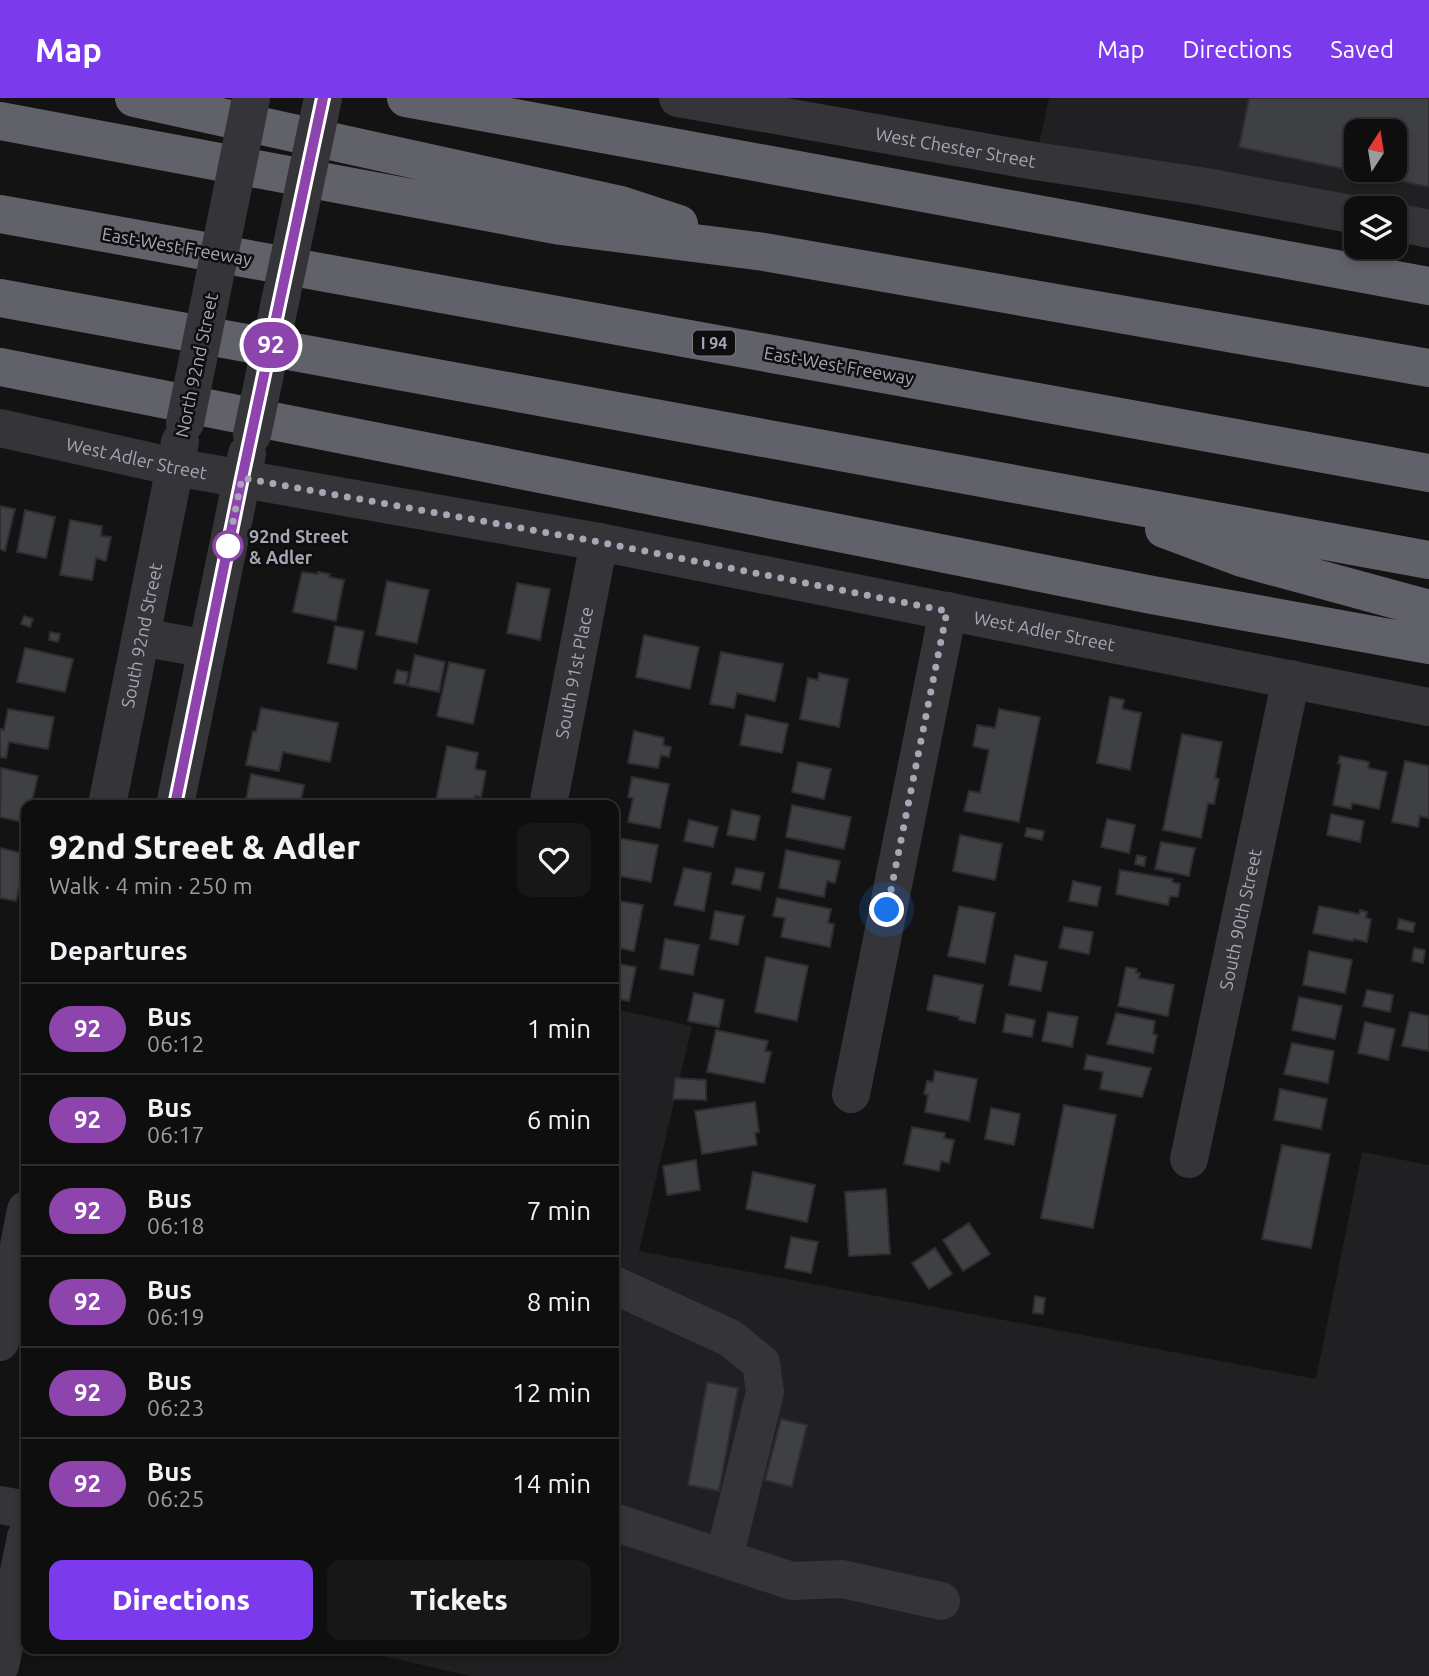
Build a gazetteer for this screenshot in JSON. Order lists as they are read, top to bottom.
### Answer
{
  "streets": {
    "highway": ["East-West Freeway", "I 94"],
    "street": [
      "West Chester Street",
      "North 92nd Street",
      "West Adler Street",
      "South 92nd Street",
      "South 91st Place",
      "South 90th Street"
    ]
  },
  "crossings": [
    ["North 92nd Street", "West Adler Street"],
    ["North 92nd Street", "South 92nd Street"],
    ["West Adler Street", "South 92nd Street"],
    ["West Adler Street", "South 91st Place"],
    ["West Adler Street", "South 90th Street"]
  ],
  "places": ["92nd Street & Adler"],
  "lines": ["bus line 92"],
  "north": "top",
  "page": {
    "header": "Map",
    "nav": ["Map", "Directions", "Saved"],
    "on_map": "92",
    "heading": [
      ["92nd Street & Adler", "Walk · 4 min · 250 m"],
      "Departures"
    ],
    "list": [
      {
        "mark": "92",
        "name": "Bus",
        "note": "06:12",
        "value": "1 min"
      },
      {
        "mark": "92",
        "name": "Bus",
        "note": "06:17",
        "value": "6 min"
      },
      {
        "mark": "92",
        "name": "Bus",
        "note": "06:18",
        "value": "7 min"
      },
      {
        "mark": "92",
        "name": "Bus",
        "note": "06:19",
        "value": "8 min"
      },
      {
        "mark": "92",
        "name": "Bus",
        "note": "06:23",
        "value": "12 min"
      },
      {
        "mark": "92",
        "name": "Bus",
        "note": "06:25",
        "value": "14 min"
      }
    ],
    "buttons": ["Directions", "Tickets"]
  }
}
